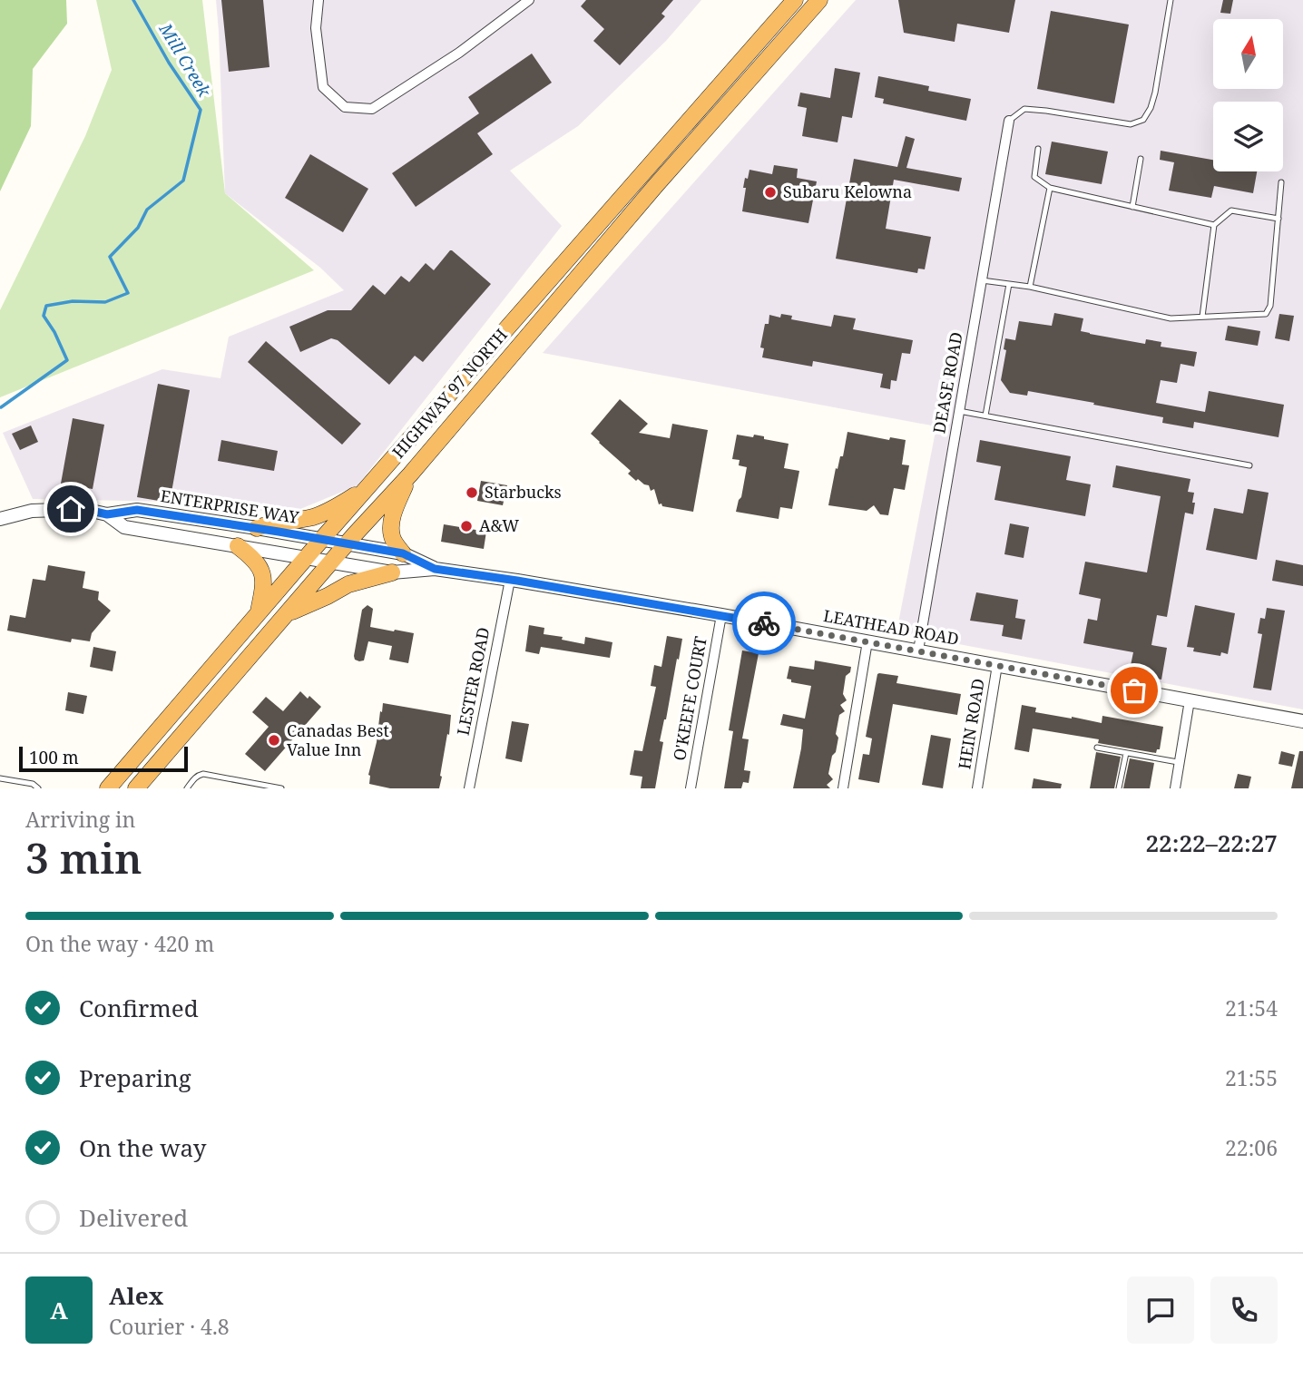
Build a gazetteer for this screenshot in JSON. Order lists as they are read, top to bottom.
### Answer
{
  "streets": {
    "highway": ["HIGHWAY 97 NORTH"],
    "street": [
      "DEASE ROAD",
      "ENTERPRISE WAY",
      "LEATHEAD ROAD",
      "LESTER ROAD",
      "O'KEEFE COURT",
      "HEIN ROAD"
    ]
  },
  "crossings": [
    ["DEASE ROAD", "LEATHEAD ROAD"],
    ["HIGHWAY 97 NORTH", "ENTERPRISE WAY"],
    ["HIGHWAY 97 NORTH", "LEATHEAD ROAD"],
    ["ENTERPRISE WAY", "LEATHEAD ROAD"],
    ["LEATHEAD ROAD", "LESTER ROAD"],
    ["LEATHEAD ROAD", "O'KEEFE COURT"],
    ["LEATHEAD ROAD", "HEIN ROAD"]
  ],
  "water": ["Mill Creek"],
  "places": [
    "Subaru Kelowna",
    "Starbucks",
    "A&W",
    "Canadas Best Value Inn"
  ],
  "scale_bar": "100 m",
  "north": "top",
  "page": {
    "scale": "100 m",
    "heading": ["3 min", "Arriving in", "22:22–22:27"],
    "panel": ["Alex", "Courier · 4.8"],
    "bar": "On the way · 420 m",
    "list": [
      ["Confirmed", "21:54"],
      ["Preparing", "21:55"],
      ["On the way", "22:06"],
      "Delivered"
    ],
    "round": "A"
  }
}
